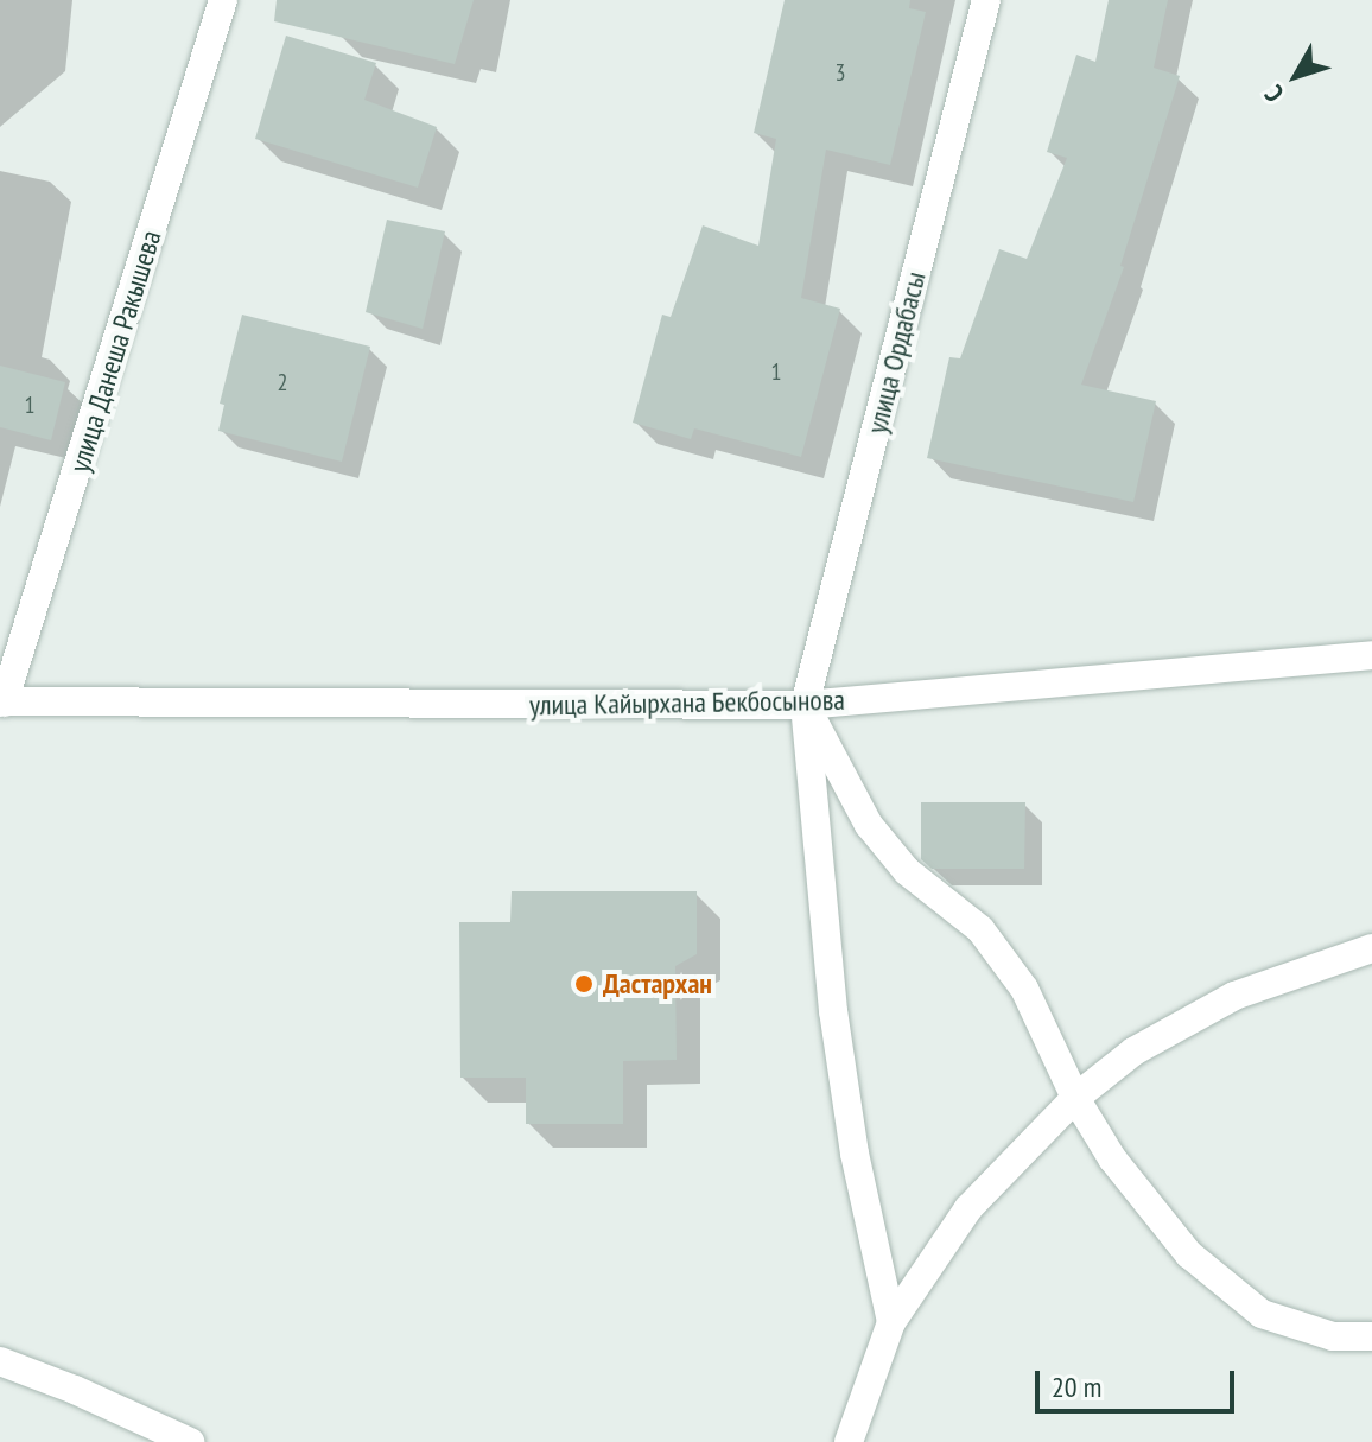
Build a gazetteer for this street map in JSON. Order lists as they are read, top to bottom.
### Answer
{
  "streets": {
    "street": ["улица Данеша Ракышева", "улица Ордабасы", "улица Кайырхана Бекбосынова"]
  },
  "crossings": [
    ["улица Данеша Ракышева", "улица Кайырхана Бекбосынова"],
    ["улица Ордабасы", "улица Кайырхана Бекбосынова"]
  ],
  "places": ["Дастархан"],
  "house_numbers": [
    "3",
    "1",
    "2",
    "1"
  ],
  "scale_bar": "20 m",
  "north": "bottom left"
}
